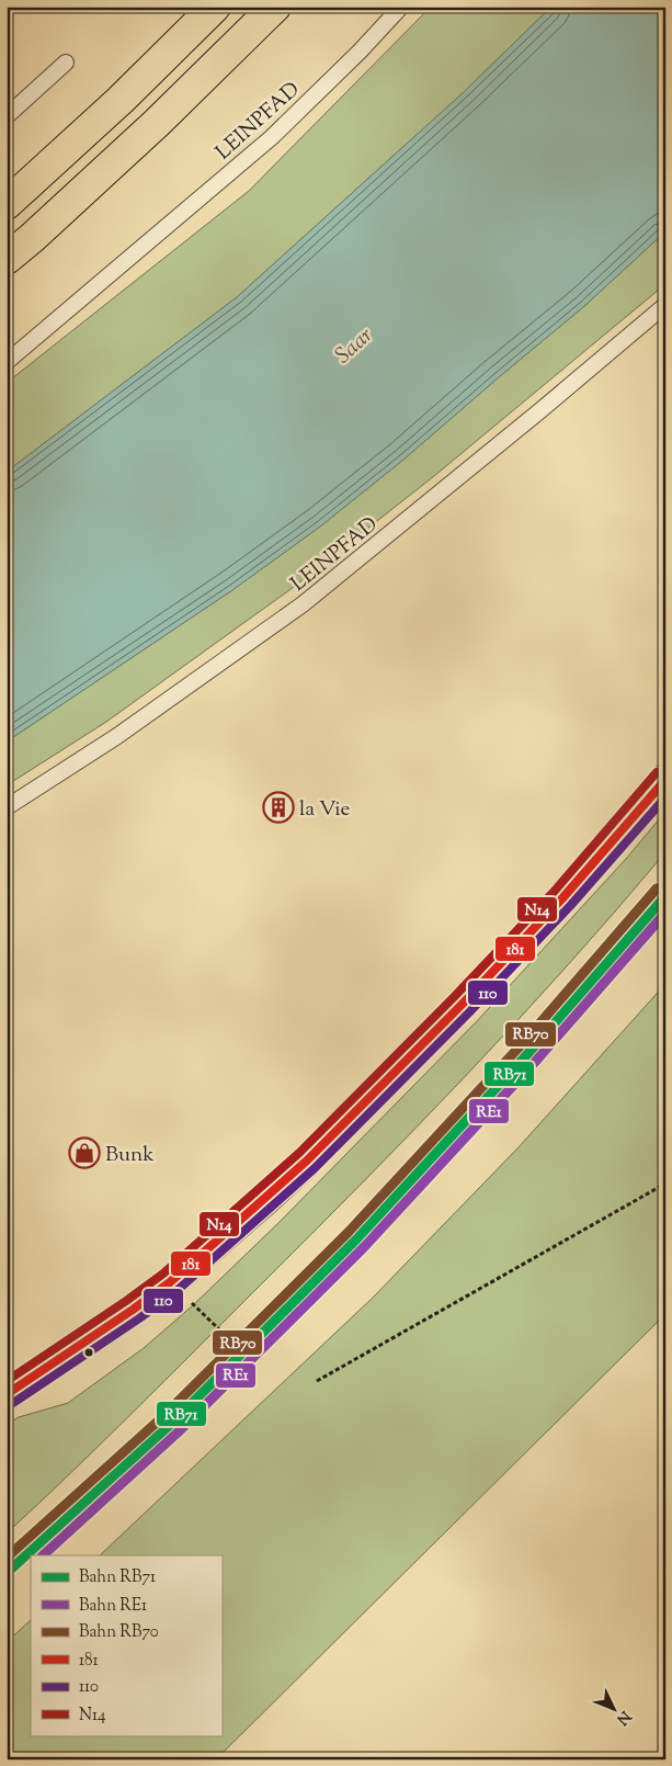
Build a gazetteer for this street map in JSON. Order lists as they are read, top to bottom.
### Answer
{
  "streets": {
    "lane": ["LEINPFAD"]
  },
  "water": ["Saar"],
  "places": {
    "building": ["la Vie"],
    "shop": ["Bunk"]
  },
  "lines": [
    "transit line N14",
    "transit line 181",
    "transit line 110",
    "rail line RB70",
    "rail line RB71",
    "rail line RE1"
  ],
  "legend": [
    "Bahn RB71",
    "Bahn RE1",
    "Bahn RB70",
    "181",
    "110",
    "N14"
  ],
  "north": "bottom right"
}
